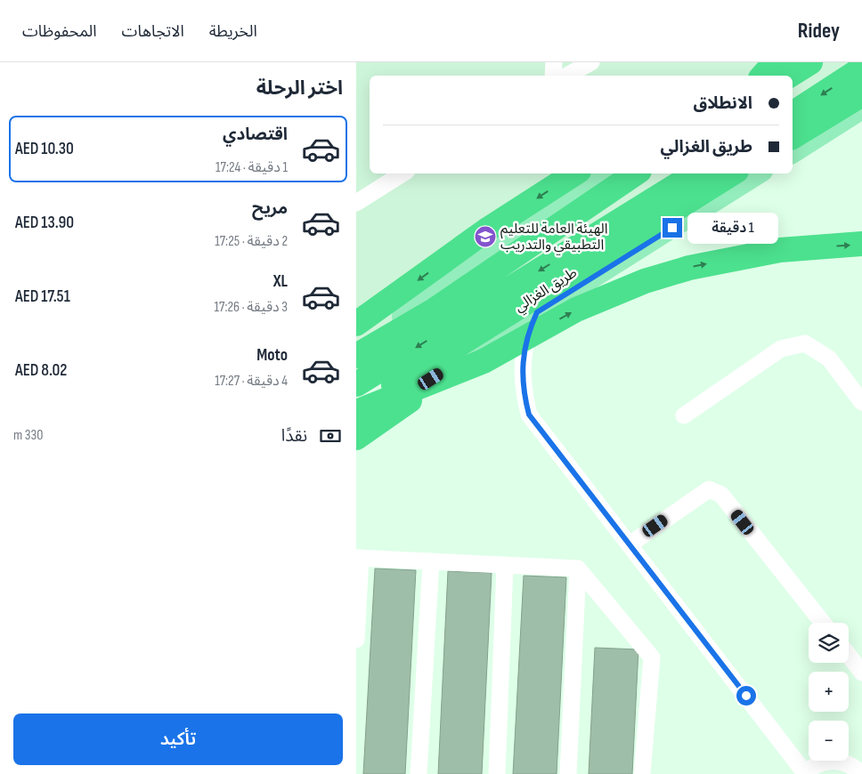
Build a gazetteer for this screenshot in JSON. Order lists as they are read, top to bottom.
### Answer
{
  "streets": {
    "highway": ["طريق الغزالي"]
  },
  "places": {
    "school or university": ["الهيئة العامة للتعليم التطبيقي والتدريب"]
  },
  "page": {
    "header": "Ridey",
    "nav": ["الخريطة", "الاتجاهات", "المحفوظات"],
    "heading": "اختر الرحلة",
    "banner": ["الانطلاق", "طريق الغزالي"],
    "list": [
      {
        "name": "اقتصادي",
        "note": "1 دقيقة · 17:24",
        "value": "AED 10.30"
      },
      {
        "name": "مريح",
        "note": "2 دقيقة · 17:25",
        "value": "AED 13.90"
      },
      {
        "name": "XL",
        "note": "3 دقيقة · 17:26",
        "value": "AED 17.51"
      },
      {
        "name": "Moto",
        "note": "4 دقيقة · 17:27",
        "value": "AED 8.02"
      }
    ],
    "bubble": "1 دقيقة",
    "pay": ["نقدًا", "330 m"],
    "map_buttons": ["+", "−"],
    "buttons": "تأكيد"
  }
}
